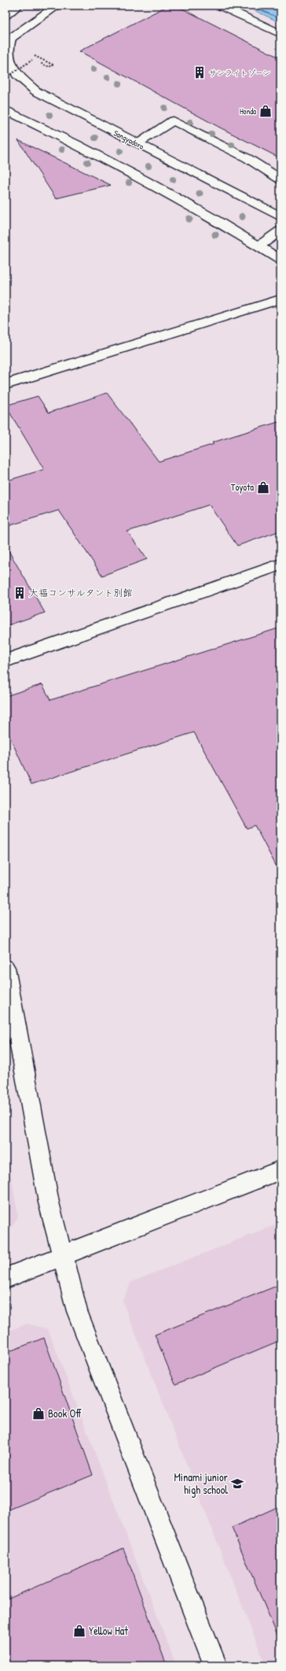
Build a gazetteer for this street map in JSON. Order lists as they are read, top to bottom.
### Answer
{
  "streets": {
    "main road": ["Sangyodoro"]
  },
  "places": {
    "building": ["サンライトゾーン", "大福コンサルタント別館"],
    "shop": [
      "Honda",
      "Toyota",
      "Book Off",
      "Yellow Hat"
    ],
    "school or university": ["Minami junior high school"]
  }
}
